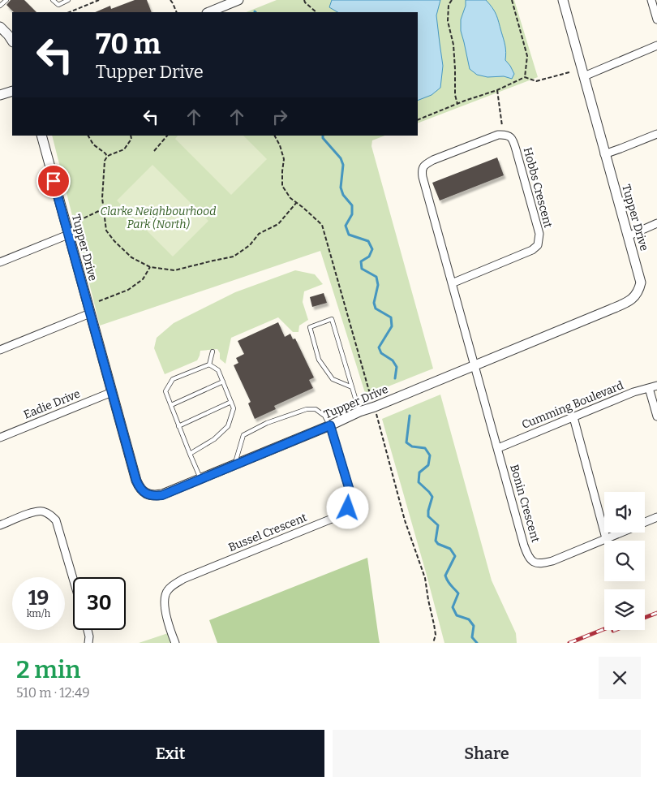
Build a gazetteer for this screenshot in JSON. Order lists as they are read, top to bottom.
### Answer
{
  "streets": {
    "street": [
      "Hobbs Crescent",
      "Tupper Drive",
      "Eadie Drive",
      "Cumming Boulevard",
      "Bonin Crescent",
      "Bussel Crescent"
    ]
  },
  "crossings": [
    ["Hobbs Crescent", "Tupper Drive"],
    ["Hobbs Crescent", "Bonin Crescent"],
    ["Tupper Drive", "Eadie Drive"],
    ["Tupper Drive", "Bonin Crescent"],
    ["Tupper Drive", "Bussel Crescent"],
    ["Cumming Boulevard", "Bonin Crescent"]
  ],
  "parks": ["Clarke Neighbourhood Park (North)"],
  "page": {
    "turn": ["70 m", "Tupper Drive"],
    "speed": "19 km/h",
    "limit": "30",
    "heading": ["2 min", "510 m · 12:49"],
    "buttons": ["Exit", "Share"]
  }
}
